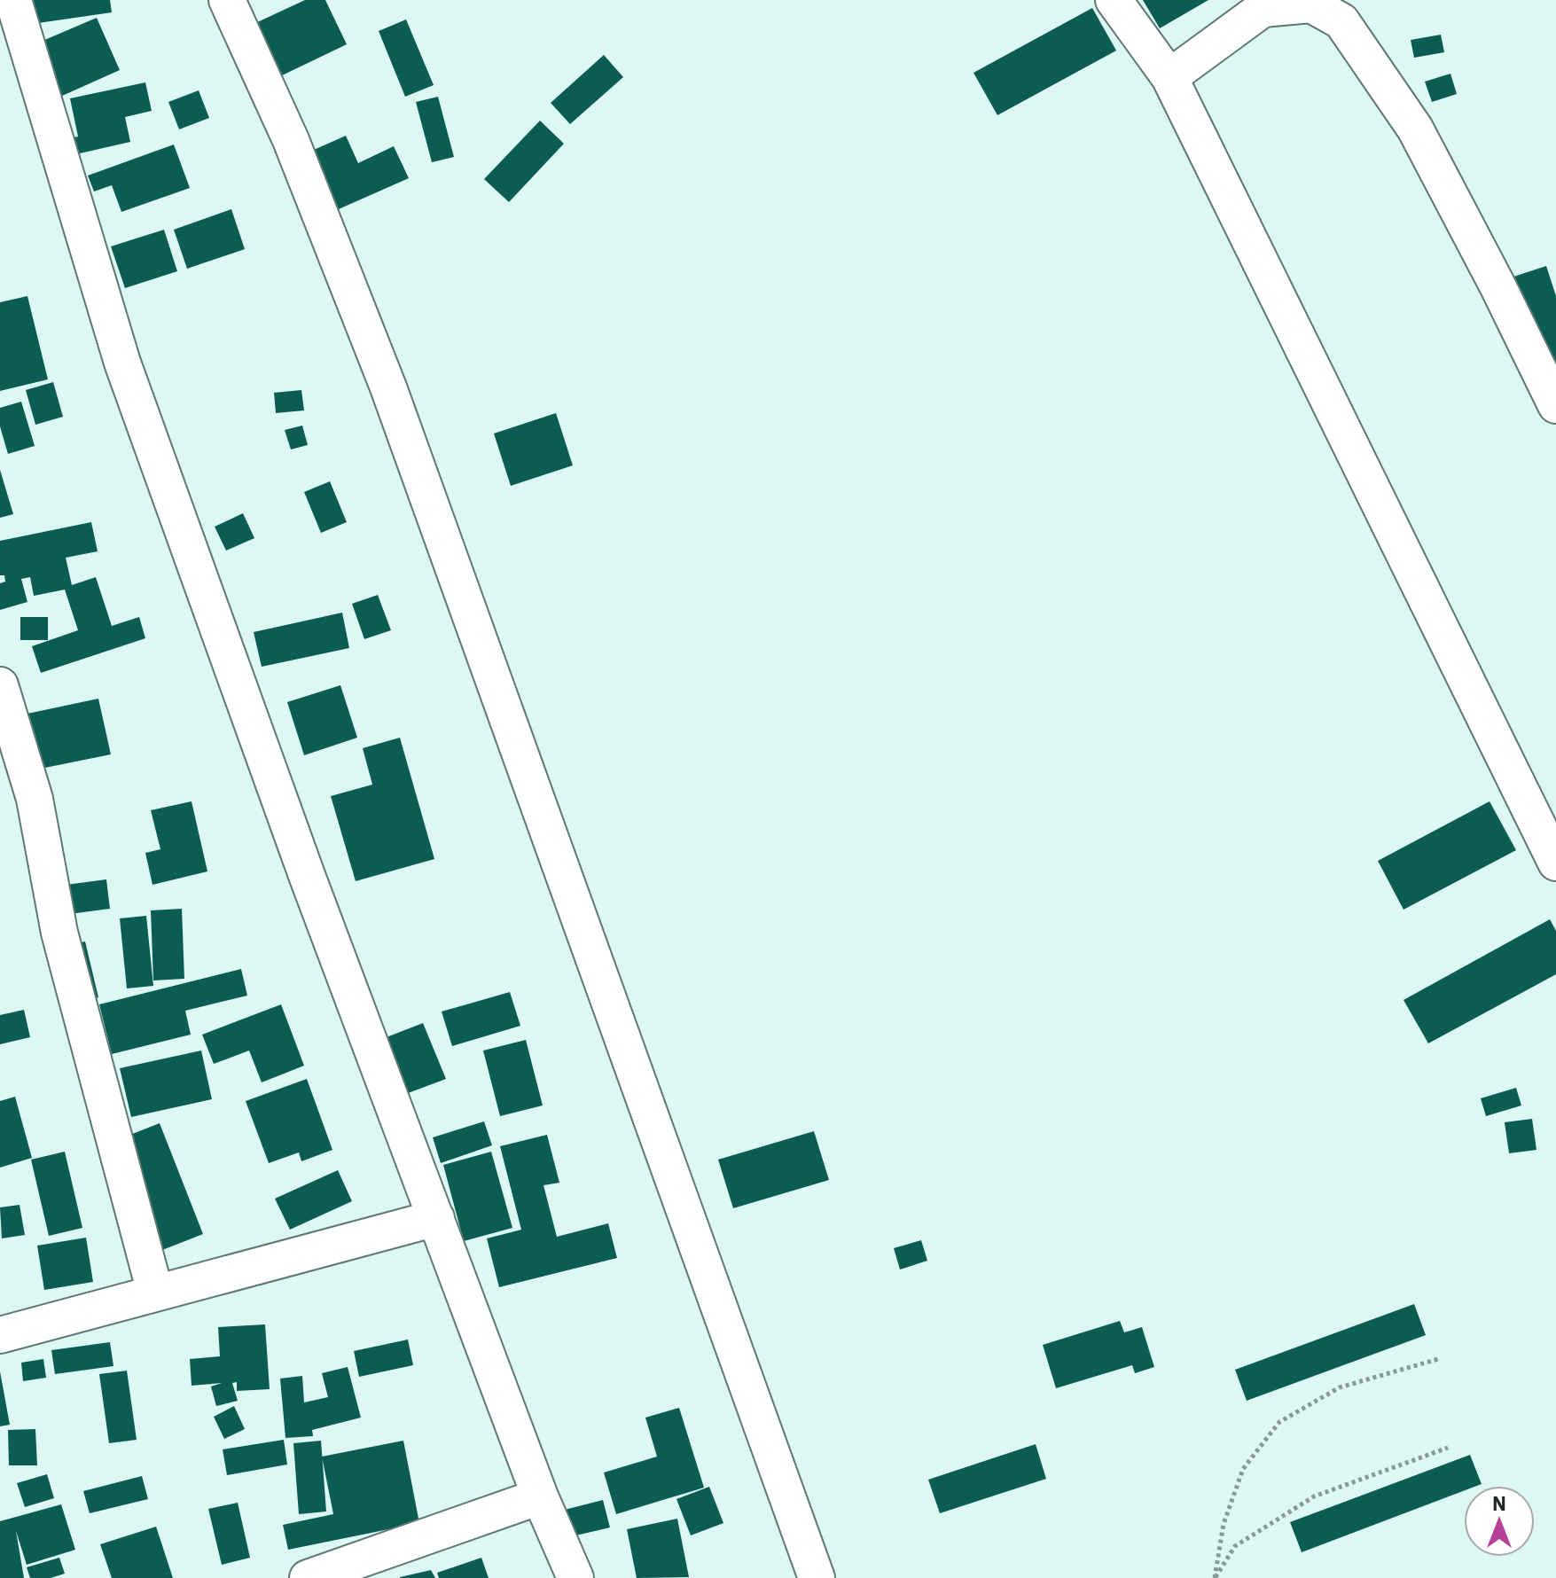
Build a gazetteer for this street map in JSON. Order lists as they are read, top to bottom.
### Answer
{
  "north": "top"
}
